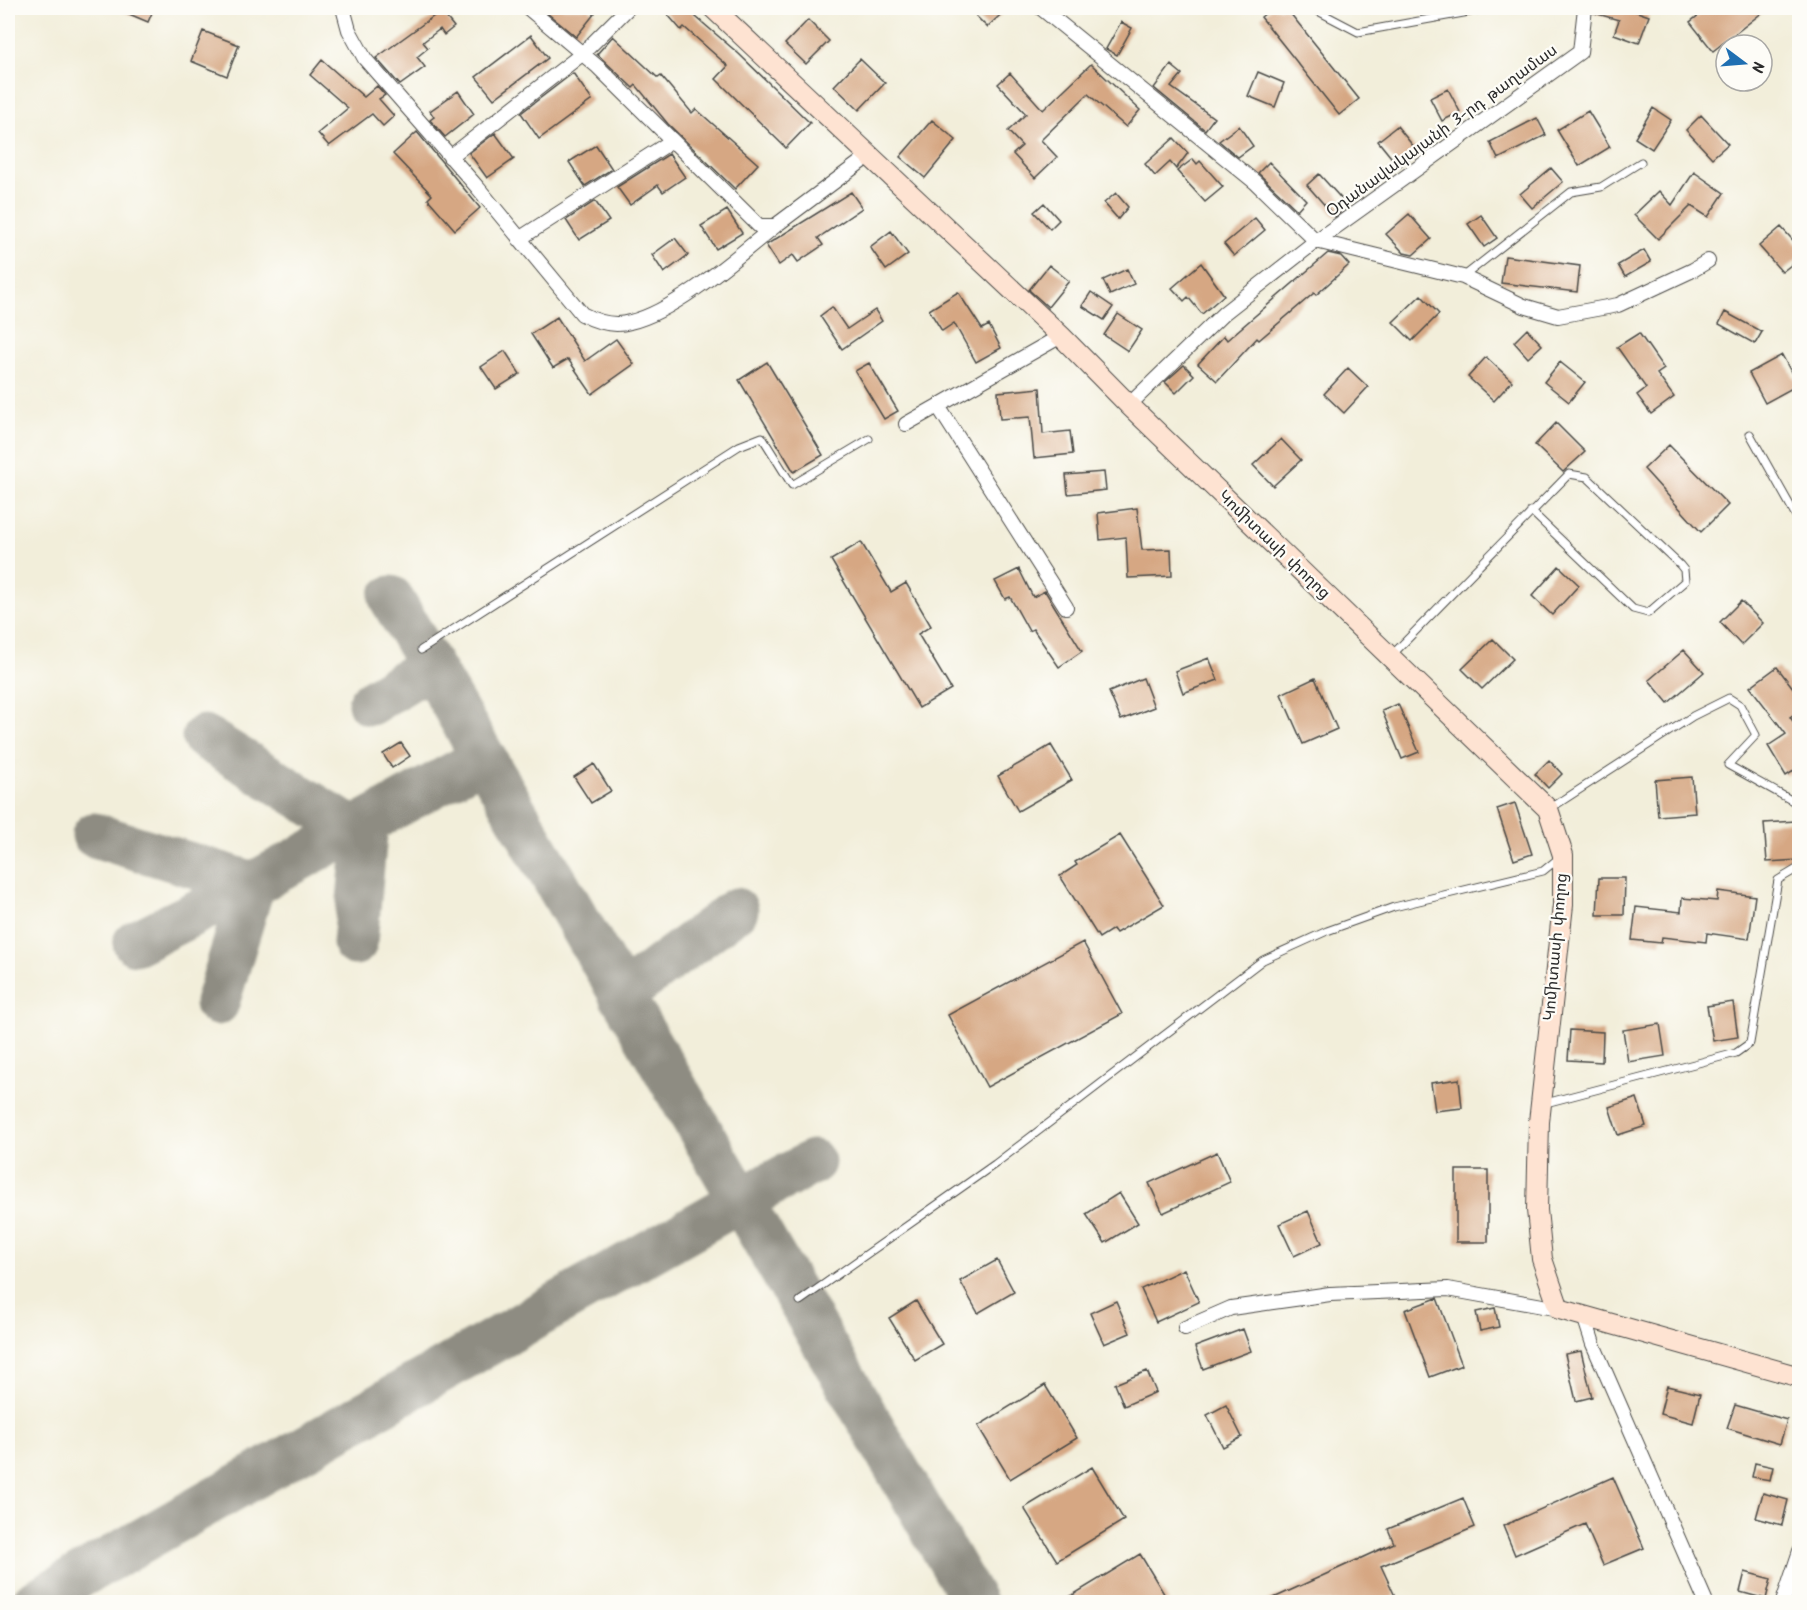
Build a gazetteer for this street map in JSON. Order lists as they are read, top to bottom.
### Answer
{
  "streets": {
    "main road": ["Կոմիտասի փողոց"],
    "street": ["Օդանավակայանի 3-րդ թաղամաս"]
  },
  "crossings": [
    ["Օդանավակայանի 3-րդ թաղամաս", "Կոմիտասի փողոց"]
  ],
  "north": "right"
}
